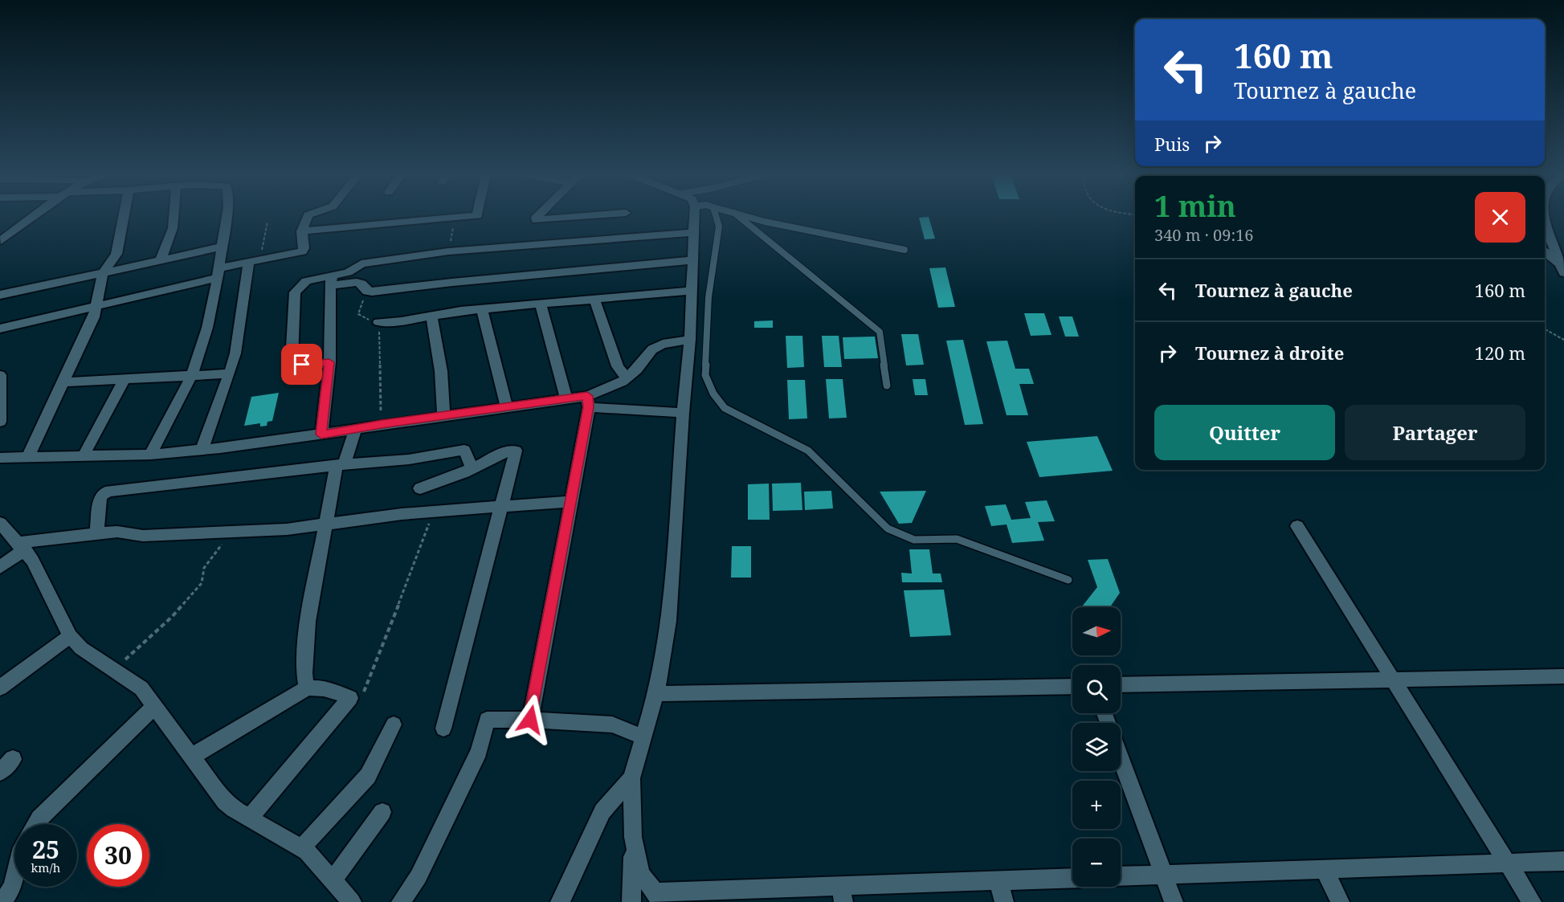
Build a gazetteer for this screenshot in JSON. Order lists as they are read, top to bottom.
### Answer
{
  "north": "right",
  "page": {
    "turn": ["160 m", "Tournez à gauche"],
    "then": "Puis",
    "heading": ["1 min", "340 m · 09:16"],
    "list": [
      {
        "name": "Tournez à gauche",
        "value": "160 m"
      },
      {
        "name": "Tournez à droite",
        "value": "120 m"
      }
    ],
    "buttons": ["Quitter", "Partager"],
    "map_buttons": ["+", "−"],
    "speed": "25 km/h",
    "limit": "30"
  }
}
